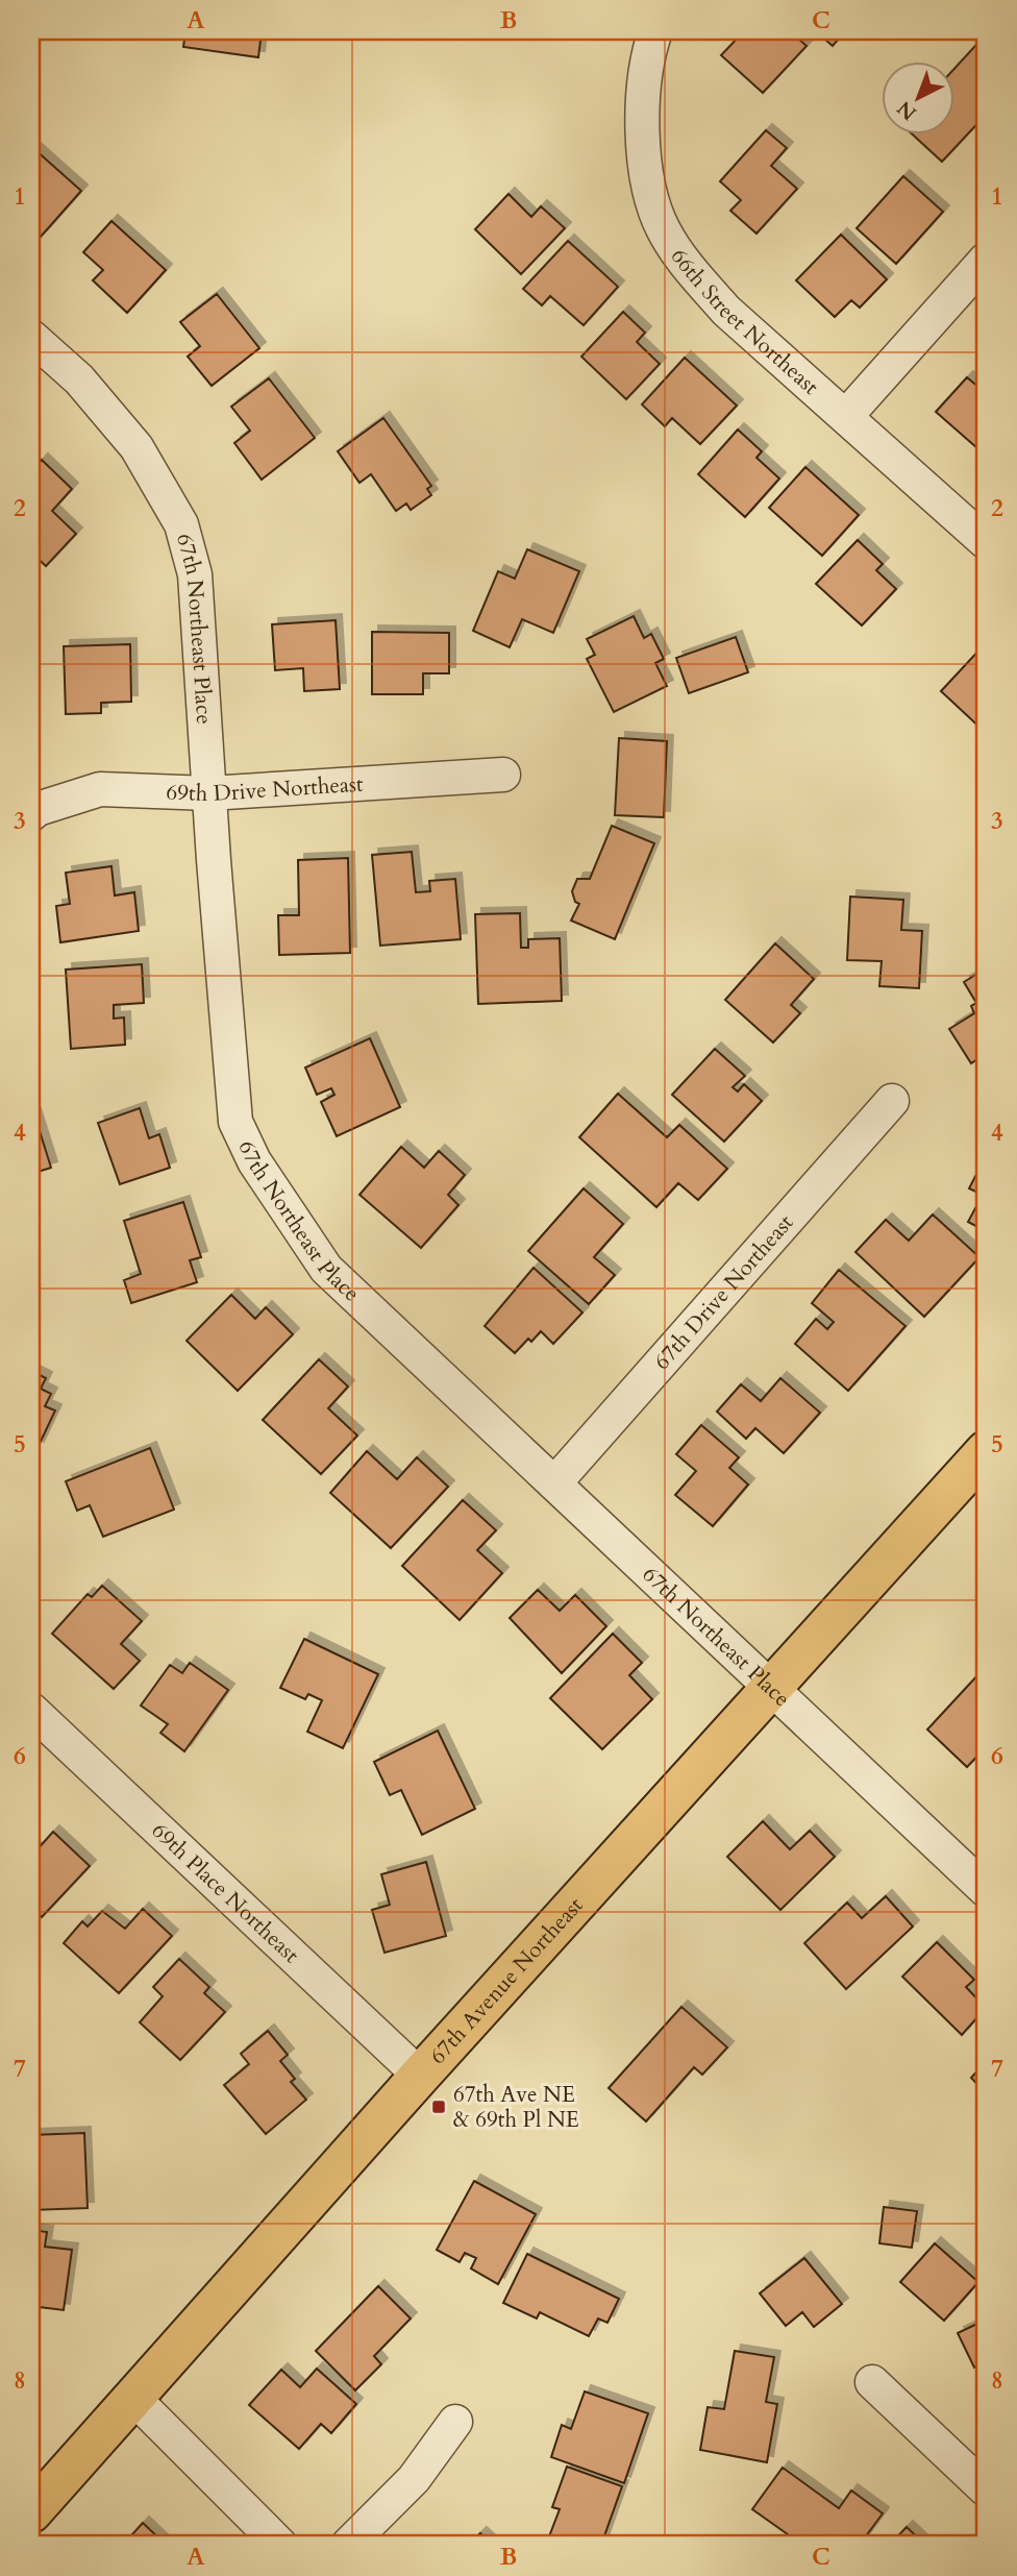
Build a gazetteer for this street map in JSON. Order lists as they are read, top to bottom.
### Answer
{
  "streets": {
    "main road": ["67th Avenue Northeast"],
    "street": [
      "66th Street Northeast",
      "67th Northeast Place",
      "69th Drive Northeast",
      "67th Drive Northeast",
      "69th Place Northeast"
    ]
  },
  "crossings": [
    ["67th Northeast Place", "69th Drive Northeast"],
    ["67th Northeast Place", "67th Drive Northeast"],
    ["67th Northeast Place", "67th Avenue Northeast"],
    ["69th Place Northeast", "67th Avenue Northeast"]
  ],
  "places": {
    "transit": ["67th Ave NE & 69th Pl NE"]
  },
  "north": "bottom left",
  "grid": {
    "columns": ["A", "B", "C"],
    "rows": [
      "1",
      "2",
      "3",
      "4",
      "5",
      "6",
      "7",
      "8"
    ]
  }
}
